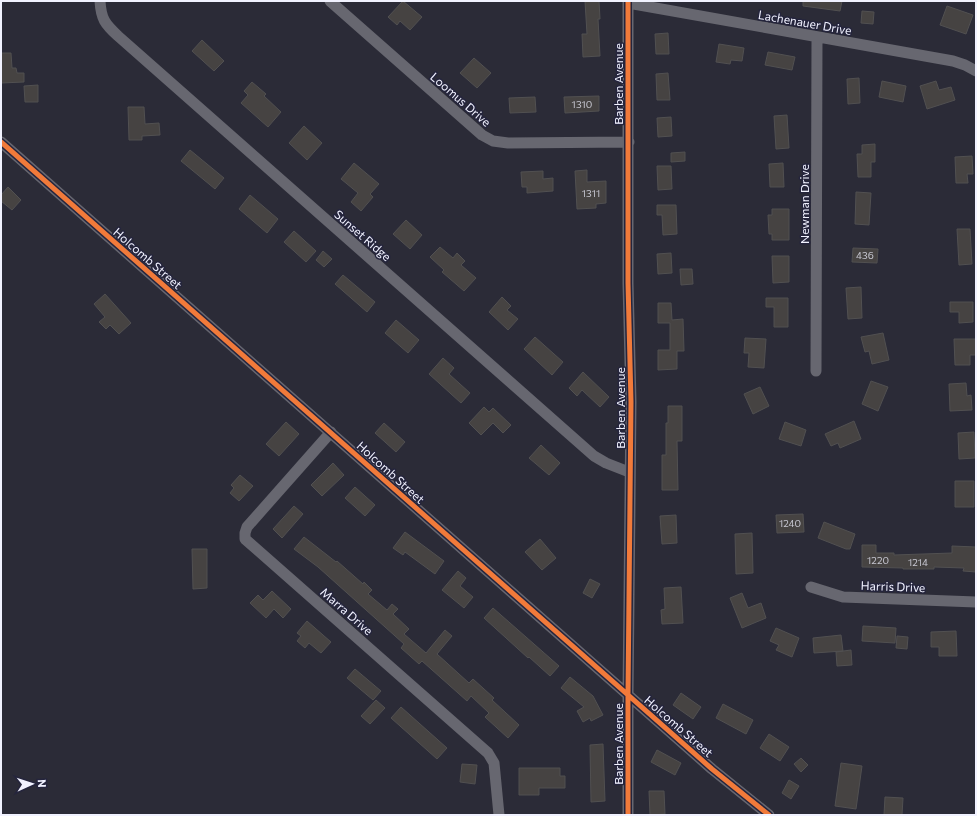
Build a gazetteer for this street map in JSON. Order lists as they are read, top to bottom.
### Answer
{
  "streets": {
    "street": [
      "Lachenauer Drive",
      "Barben Avenue",
      "Loomus Drive",
      "Newman Drive",
      "Sunset Ridge",
      "Holcomb Street",
      "Harris Drive",
      "Marra Drive"
    ]
  },
  "crossings": [
    ["Lachenauer Drive", "Barben Avenue"],
    ["Lachenauer Drive", "Newman Drive"],
    ["Barben Avenue", "Loomus Drive"],
    ["Barben Avenue", "Sunset Ridge"],
    ["Barben Avenue", "Holcomb Street"],
    ["Holcomb Street", "Marra Drive"]
  ],
  "house_numbers": [
    "1310",
    "1311",
    "436",
    "1240",
    "1220",
    "1214"
  ],
  "north": "right"
}
